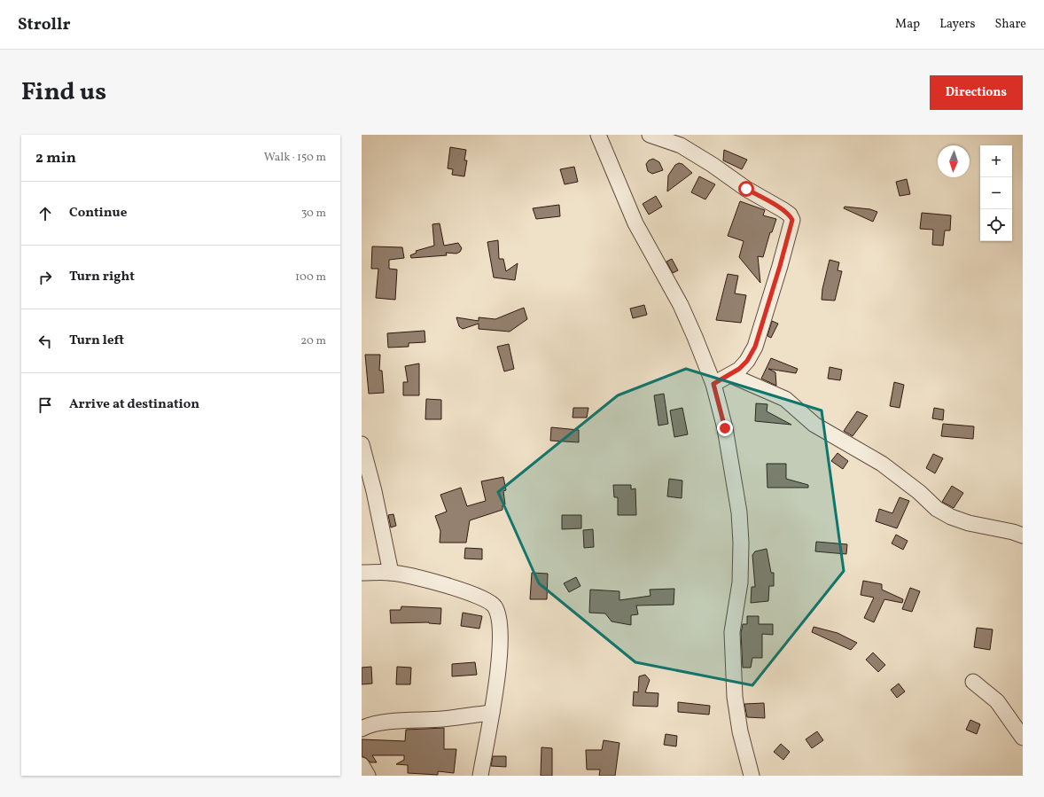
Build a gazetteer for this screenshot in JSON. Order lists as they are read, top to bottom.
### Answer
{
  "north": "bottom",
  "page": {
    "header": "Strollr",
    "nav": ["Map", "Layers", "Share"],
    "title": "Find us",
    "buttons": "Directions",
    "heading": ["2 min", "Walk · 150 m"],
    "map_buttons": ["+", "−"],
    "list": [
      ["Continue", "30 m"],
      ["Turn right", "100 m"],
      ["Turn left", "20 m"],
      "Arrive at destination"
    ]
  }
}
